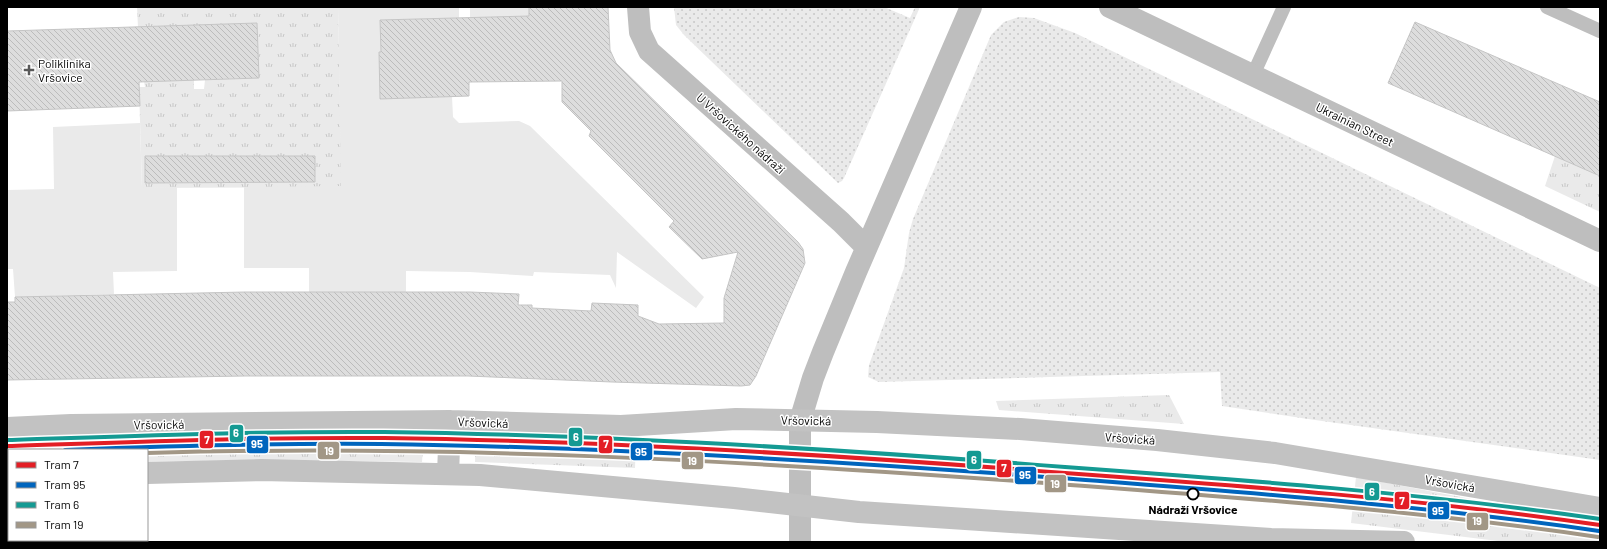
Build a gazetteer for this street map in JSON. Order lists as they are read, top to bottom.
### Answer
{
  "streets": {
    "main road": ["Vršovická"],
    "street": ["Ukrainian Street", "U Vršovického nádraží"]
  },
  "places": {
    "health": ["Poliklinika Vršovice"],
    "other": ["Nádraží Vršovice"]
  },
  "lines": [
    "tram line 6",
    "tram line 7",
    "tram line 95",
    "tram line 19"
  ],
  "legend": [
    "Tram 7",
    "Tram 95",
    "Tram 6",
    "Tram 19"
  ]
}
